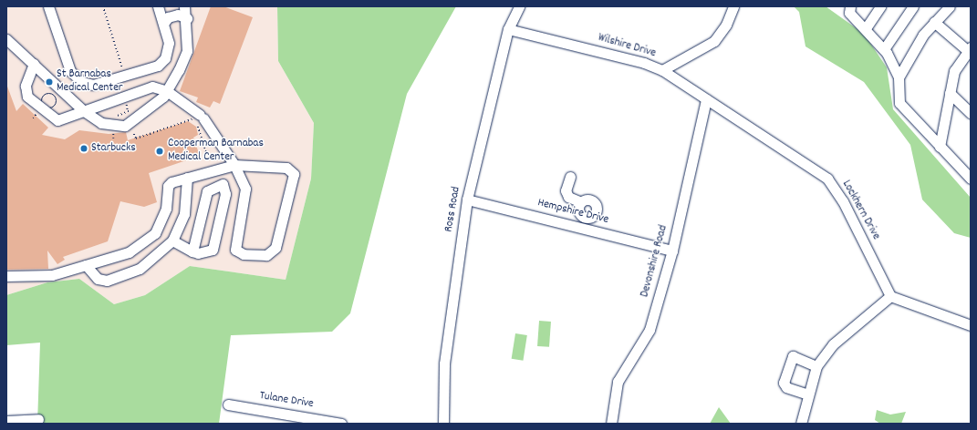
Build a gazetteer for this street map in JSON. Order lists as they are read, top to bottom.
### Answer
{
  "streets": {
    "street": [
      "Wilshire Drive",
      "Ross Road",
      "Lockhern Drive",
      "Hempshire Drive",
      "Devonshire Road",
      "Tulane Drive"
    ]
  },
  "crossings": [
    ["Wilshire Drive", "Ross Road"],
    ["Wilshire Drive", "Lockhern Drive"],
    ["Ross Road", "Hempshire Drive"],
    ["Lockhern Drive", "Devonshire Road"],
    ["Hempshire Drive", "Devonshire Road"]
  ],
  "places": ["St Barnabas Medical Center", "Starbucks", "Cooperman Barnabas Medical Center"]
}
